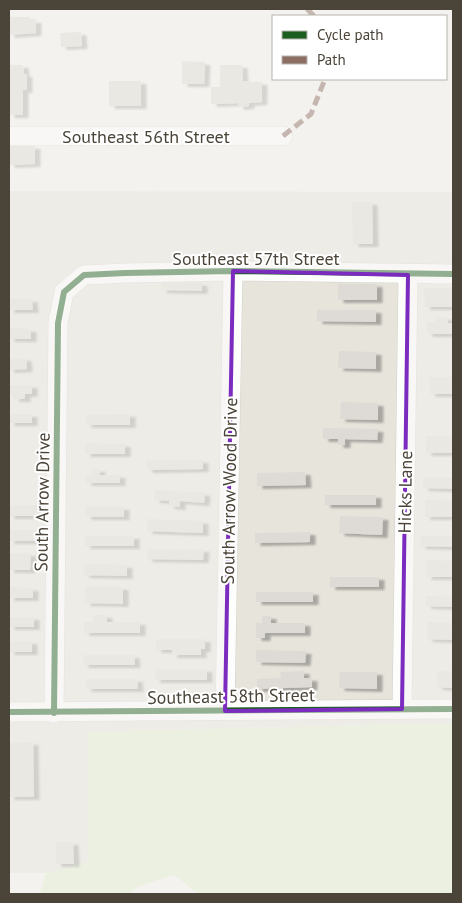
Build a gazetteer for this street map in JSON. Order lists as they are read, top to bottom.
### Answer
{
  "streets": {
    "street": [
      "Southeast 56th Street",
      "Southeast 57th Street",
      "South Arrow Wood Drive",
      "Hicks Lane",
      "South Arrow Drive",
      "Southeast 58th Street"
    ]
  },
  "crossings": [
    ["Southeast 57th Street", "South Arrow Wood Drive"],
    ["Southeast 57th Street", "Hicks Lane"],
    ["Southeast 57th Street", "South Arrow Drive"],
    ["South Arrow Wood Drive", "Southeast 58th Street"],
    ["Hicks Lane", "Southeast 58th Street"],
    ["South Arrow Drive", "Southeast 58th Street"]
  ],
  "legend": ["Cycle path", "Path"]
}
